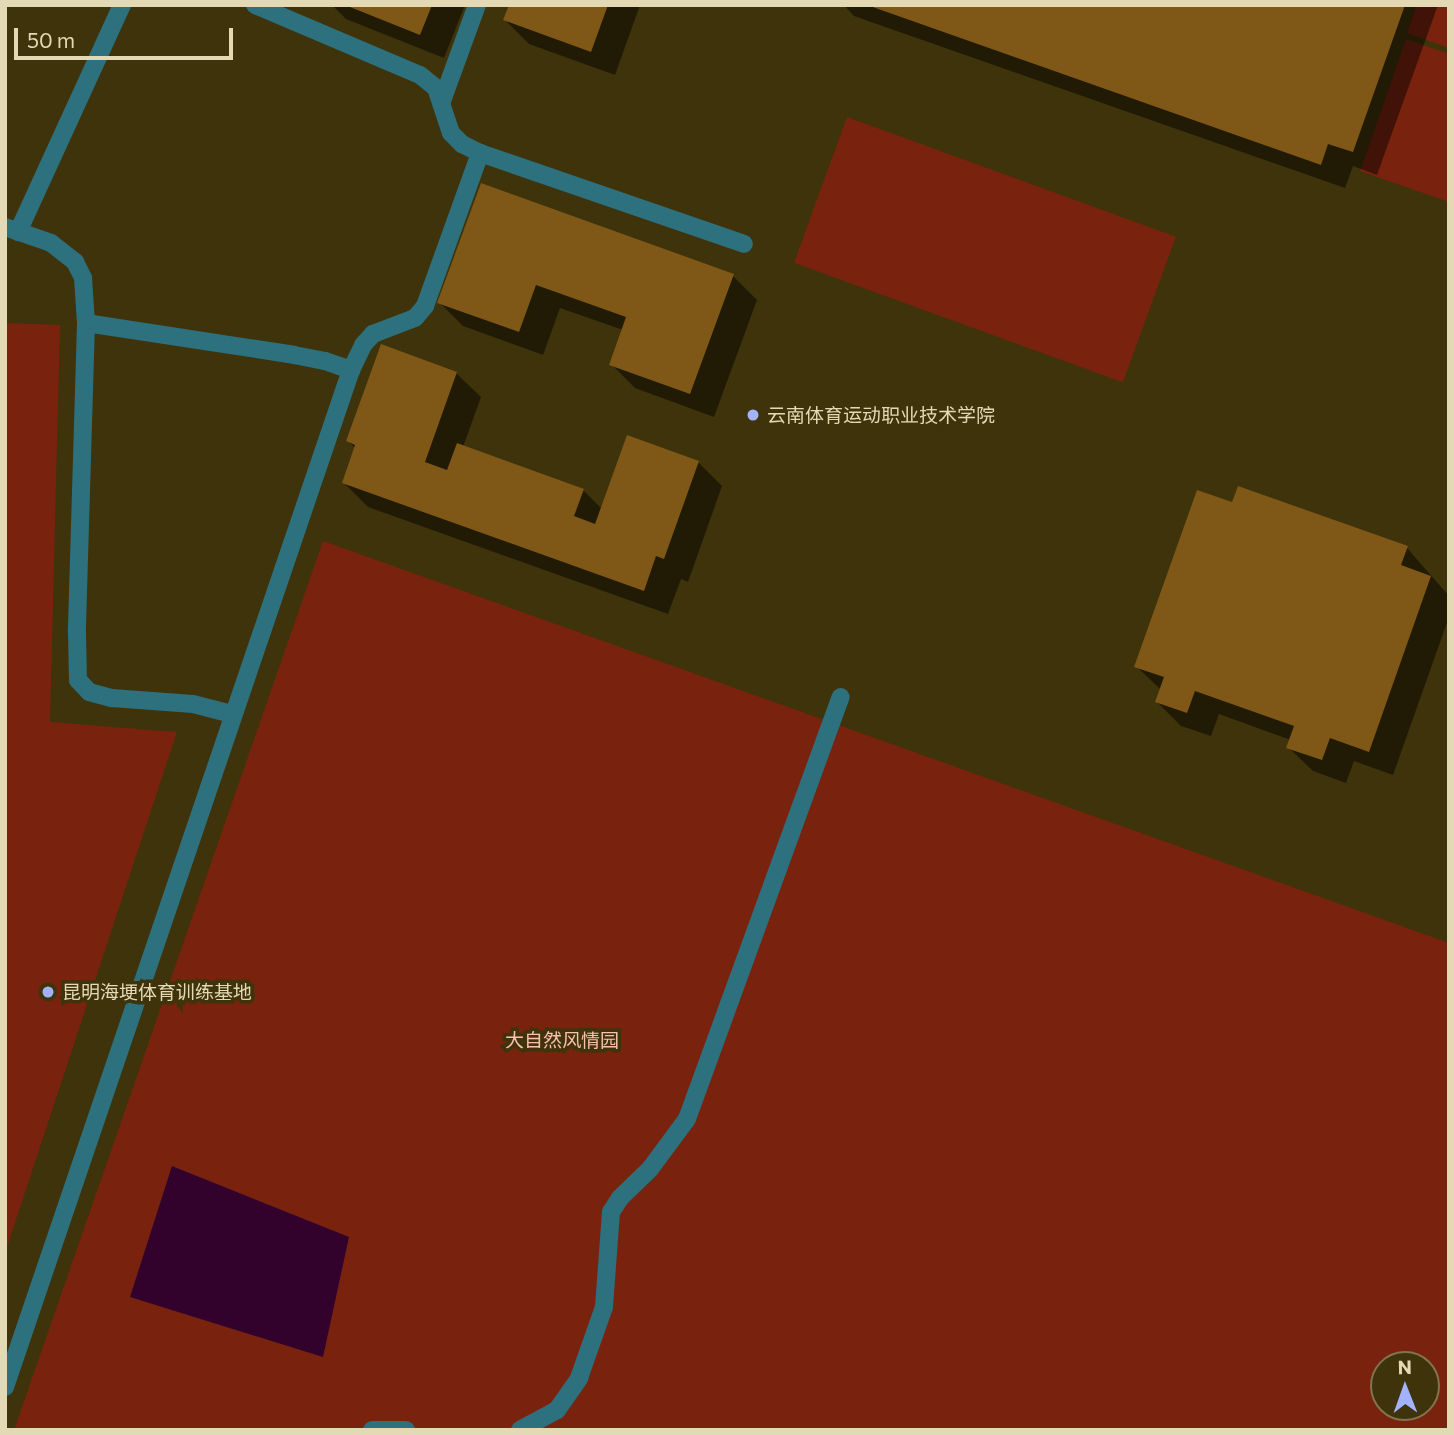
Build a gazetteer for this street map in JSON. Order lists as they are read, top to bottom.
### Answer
{
  "parks": ["大自然风情园"],
  "places": ["云南体育运动职业技术学院", "昆明海埂体育训练基地"],
  "scale_bar": "50 m",
  "north": "top"
}
